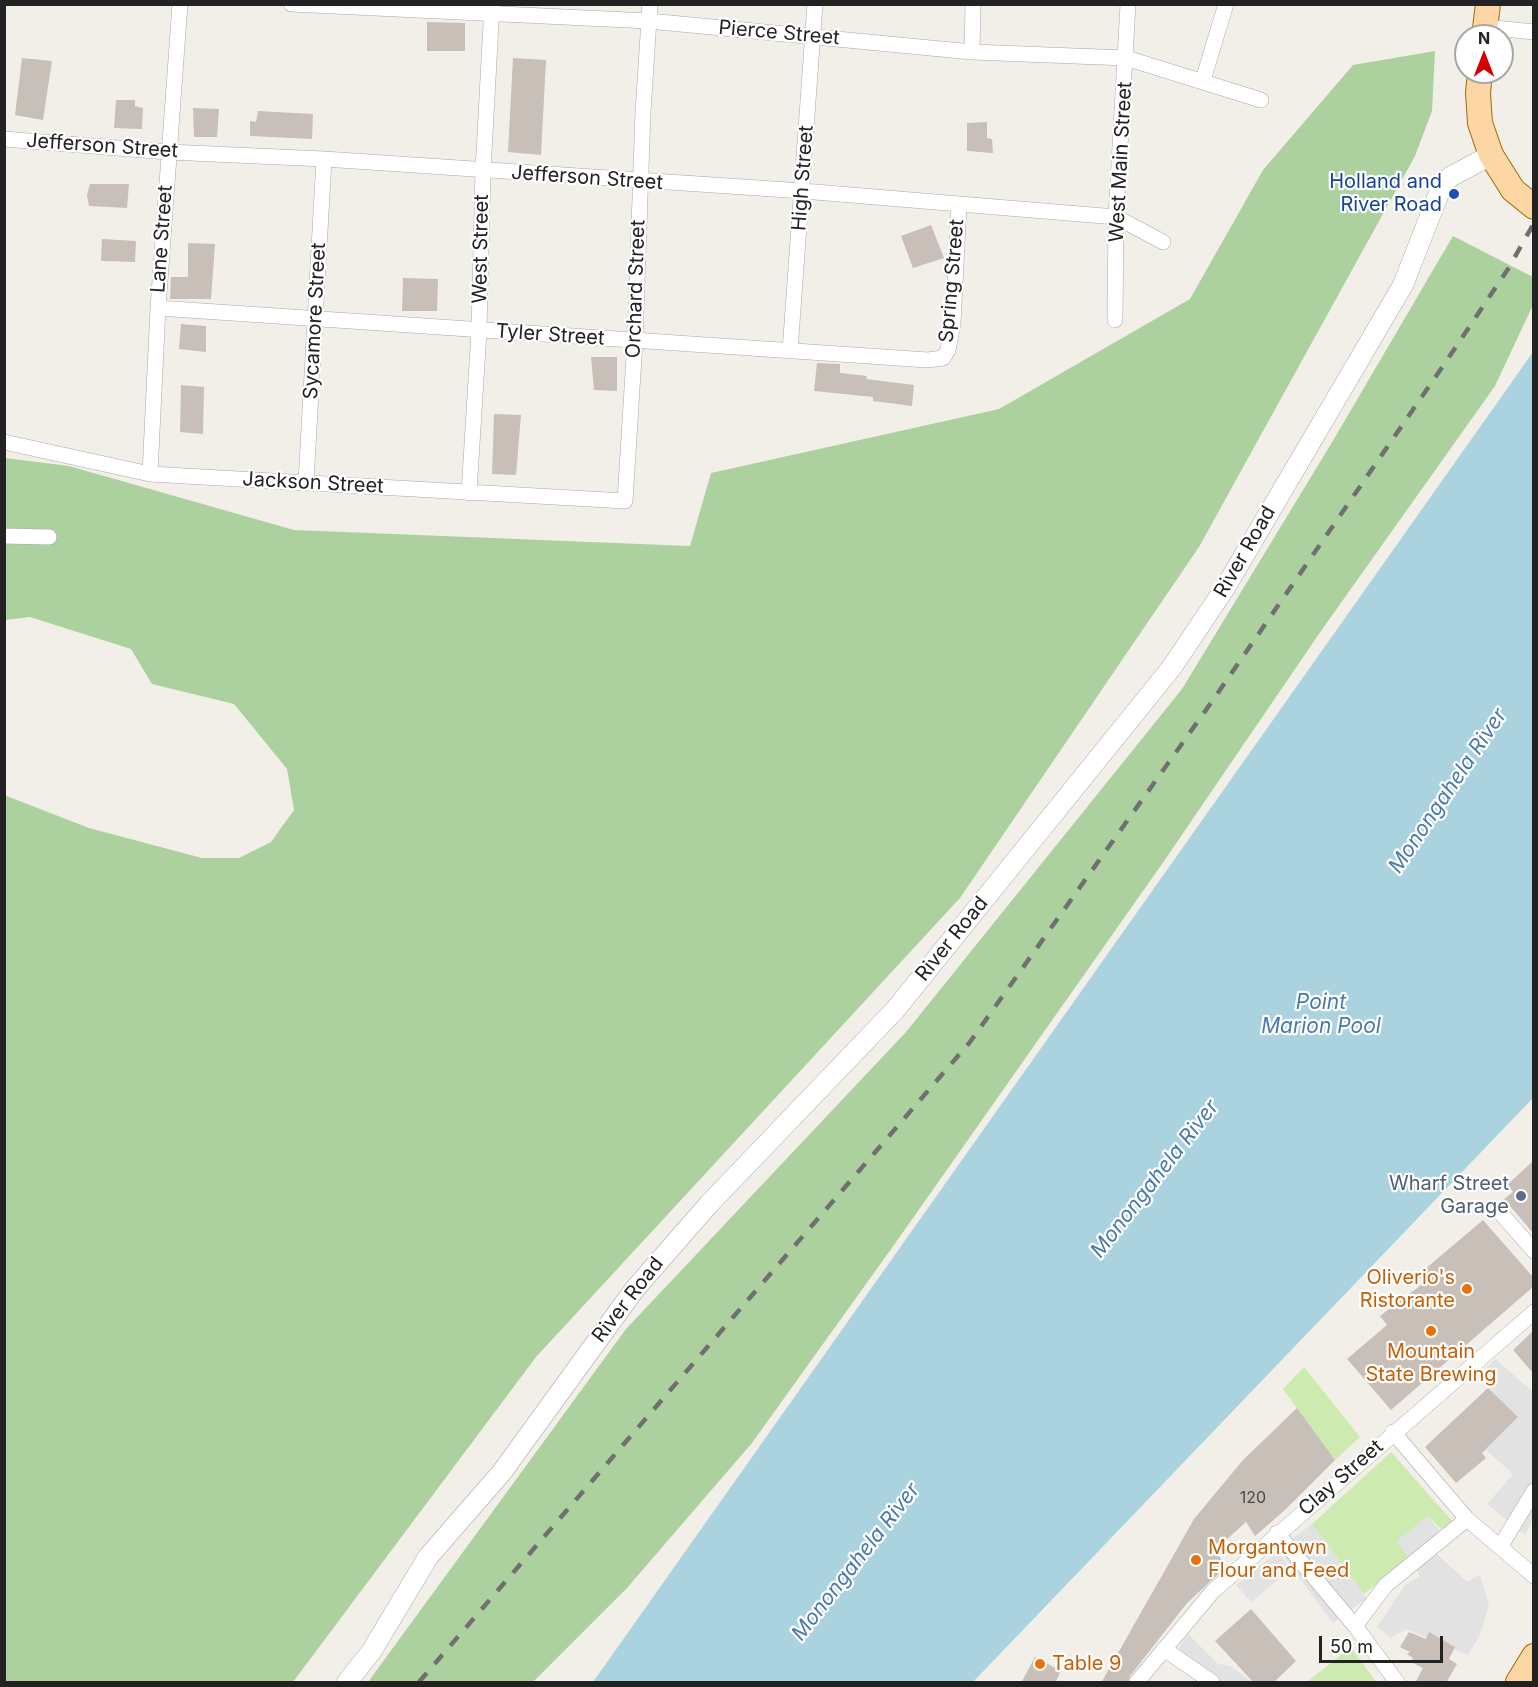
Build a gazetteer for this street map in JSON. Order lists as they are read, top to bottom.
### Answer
{
  "streets": {
    "street": [
      "Pierce Street",
      "Jefferson Street",
      "West Main Street",
      "High Street",
      "Lane Street",
      "West Street",
      "Spring Street",
      "Orchard Street",
      "Sycamore Street",
      "Tyler Street",
      "Jackson Street",
      "River Road",
      "Clay Street"
    ]
  },
  "crossings": [
    ["Pierce Street", "West Main Street"],
    ["Pierce Street", "High Street"],
    ["Pierce Street", "West Street"],
    ["Pierce Street", "Orchard Street"],
    ["Jefferson Street", "West Main Street"],
    ["Jefferson Street", "High Street"],
    ["Jefferson Street", "Lane Street"],
    ["Jefferson Street", "West Street"],
    ["Jefferson Street", "Spring Street"],
    ["Jefferson Street", "Orchard Street"],
    ["Jefferson Street", "Sycamore Street"],
    ["High Street", "Tyler Street"],
    ["Lane Street", "Tyler Street"],
    ["Lane Street", "Jackson Street"],
    ["West Street", "Tyler Street"],
    ["West Street", "Jackson Street"],
    ["Spring Street", "Tyler Street"],
    ["Orchard Street", "Tyler Street"],
    ["Orchard Street", "Jackson Street"],
    ["Sycamore Street", "Tyler Street"],
    ["Sycamore Street", "Jackson Street"]
  ],
  "water": ["Monongahela River", "Point Marion Pool"],
  "places": [
    "Holland and River Road",
    "Wharf Street Garage",
    "Oliverio's Ristorante",
    "Mountain State Brewing",
    "Morgantown Flour and Feed",
    "Table 9"
  ],
  "house_numbers": ["120"],
  "scale_bar": "50 m",
  "north": "top"
}
